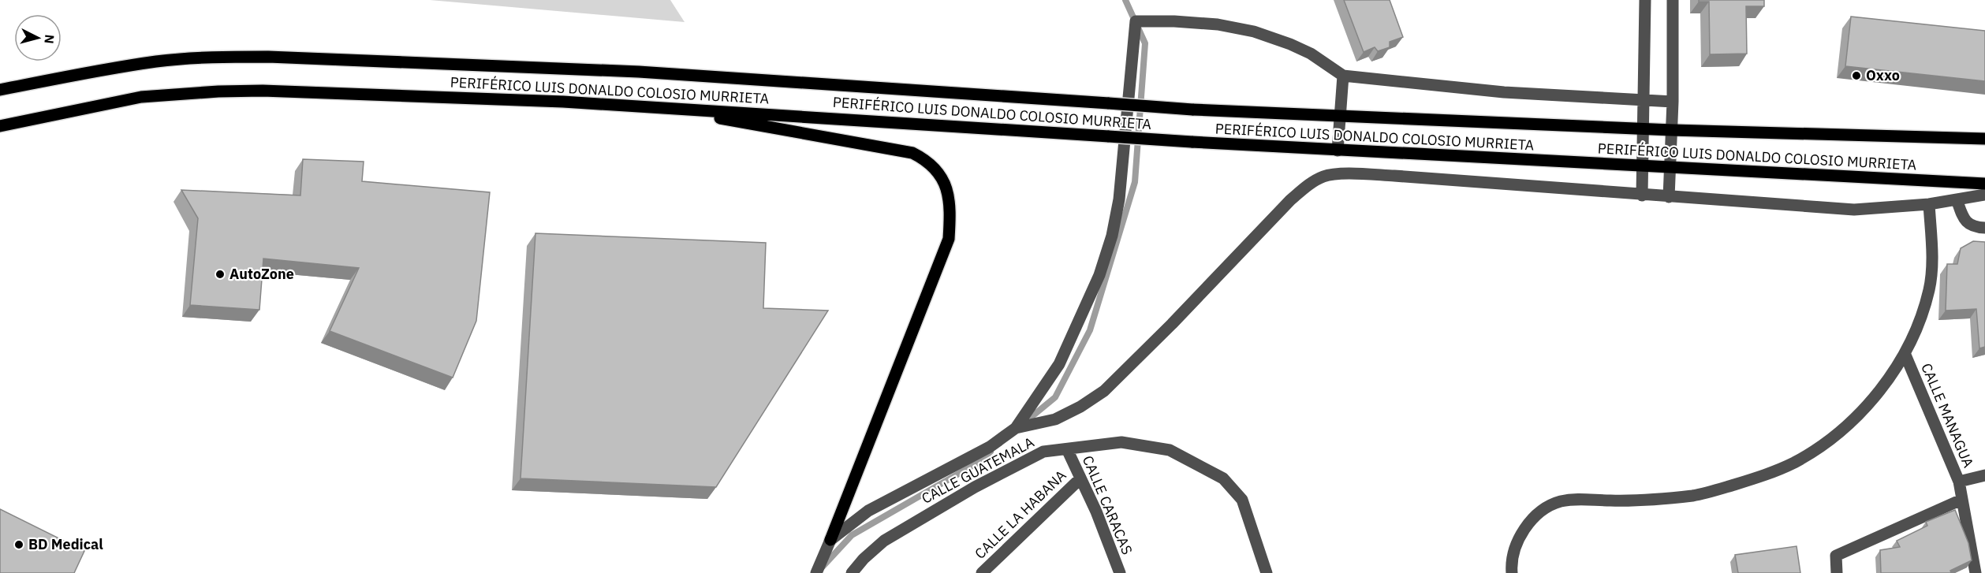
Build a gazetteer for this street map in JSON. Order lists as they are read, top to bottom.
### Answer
{
  "streets": {
    "main road": ["PERIFÉRICO LUIS DONALDO COLOSIO MURRIETA"],
    "street": [
      "CALLE MANAGUA",
      "CALLE GUATEMALA",
      "CALLE CARACAS",
      "CALLE LA HABANA"
    ]
  },
  "crossings": [
    ["CALLE GUATEMALA", "CALLE CARACAS"],
    ["CALLE CARACAS", "CALLE LA HABANA"]
  ],
  "places": ["Oxxo", "AutoZone", "BD Medical"],
  "north": "right"
}
